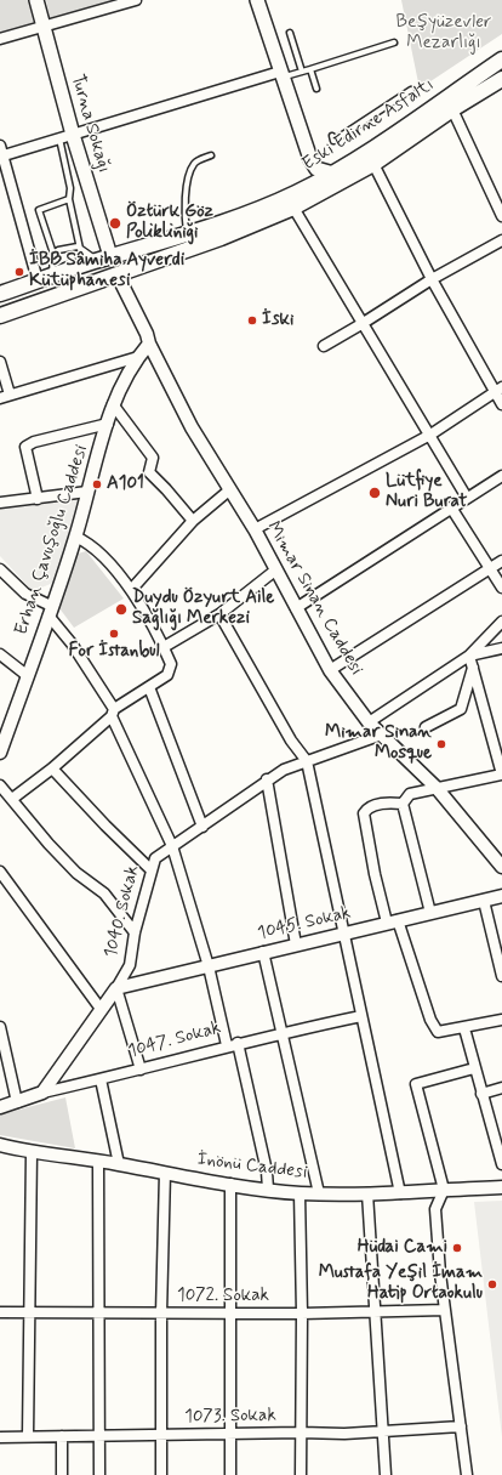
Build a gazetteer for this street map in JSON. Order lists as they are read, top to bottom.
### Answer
{
  "streets": {
    "main road": ["Turna Sokağı", "Eski Edirne Asfaltı"],
    "street": [
      "Erhan Çavuşoğlu Caddesi",
      "Mimar Sinan Caddesi",
      "1040. Sokak",
      "1045. Sokak",
      "1047. Sokak",
      "İnönü Caddesi",
      "1072. Sokak",
      "1073. Sokak"
    ]
  },
  "crossings": [
    ["Turna Sokağı", "Eski Edirne Asfaltı"],
    ["Eski Edirne Asfaltı", "Mimar Sinan Caddesi"],
    ["Erhan Çavuşoğlu Caddesi", "Mimar Sinan Caddesi"],
    ["Mimar Sinan Caddesi", "1040. Sokak"],
    ["1040. Sokak", "1045. Sokak"],
    ["1040. Sokak", "1047. Sokak"]
  ],
  "parks": ["Beşyüzevler Mezarlığı"],
  "places": [
    "Öztürk Göz Polikliniği",
    "İBB Sâmiha Ayverdi Kütüphanesi",
    "İski",
    "A101",
    "Lütfiye Nuri Burat",
    "Duydu Özyurt Aile Sağlığı Merkezi",
    "For İstanbul",
    "Mimar Sinan Mosque",
    "Hüdai Cami",
    "Mustafa Yeşil İmam Hatip Ortaokulu"
  ]
}
